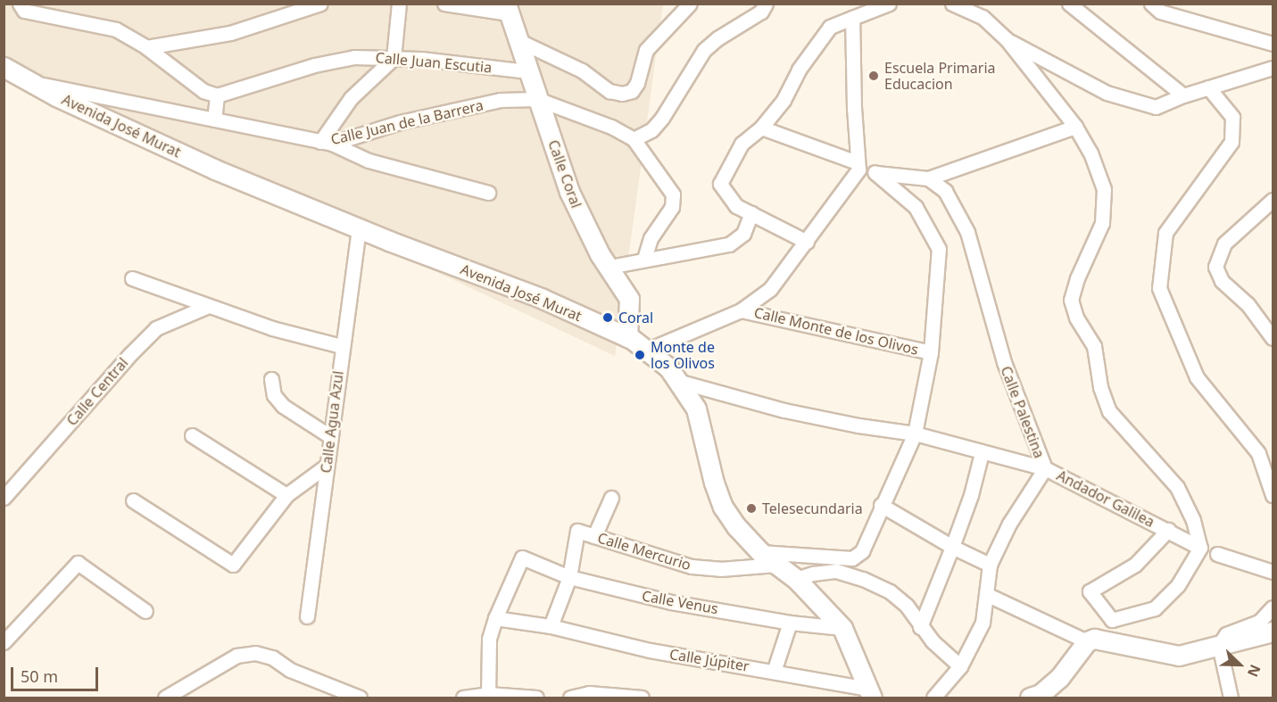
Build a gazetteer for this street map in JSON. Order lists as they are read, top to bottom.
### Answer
{
  "streets": {
    "street": [
      "Calle Juan Escutia",
      "Calle Juan de la Barrera",
      "Avenida José Murat",
      "Calle Coral",
      "Calle Monte de los Olivos",
      "Calle Central",
      "Calle Palestina",
      "Calle Agua Azul",
      "Andador Galilea",
      "Calle Mercurio",
      "Calle Venus",
      "Calle Júpiter"
    ]
  },
  "crossings": [
    ["Calle Juan Escutia", "Calle Coral"],
    ["Calle Juan de la Barrera", "Avenida José Murat"],
    ["Calle Juan de la Barrera", "Calle Coral"],
    ["Avenida José Murat", "Calle Coral"],
    ["Avenida José Murat", "Calle Monte de los Olivos"],
    ["Avenida José Murat", "Calle Agua Azul"],
    ["Avenida José Murat", "Andador Galilea"],
    ["Avenida José Murat", "Calle Mercurio"],
    ["Avenida José Murat", "Calle Venus"],
    ["Avenida José Murat", "Calle Júpiter"],
    ["Calle Palestina", "Andador Galilea"],
    ["Calle Mercurio", "Calle Venus"],
    ["Calle Venus", "Calle Júpiter"]
  ],
  "places": [
    "Escuela Primaria Educacion",
    "Coral",
    "Monte de los Olivos",
    "Telesecundaria"
  ],
  "scale_bar": "50 m",
  "north": "bottom right"
}
